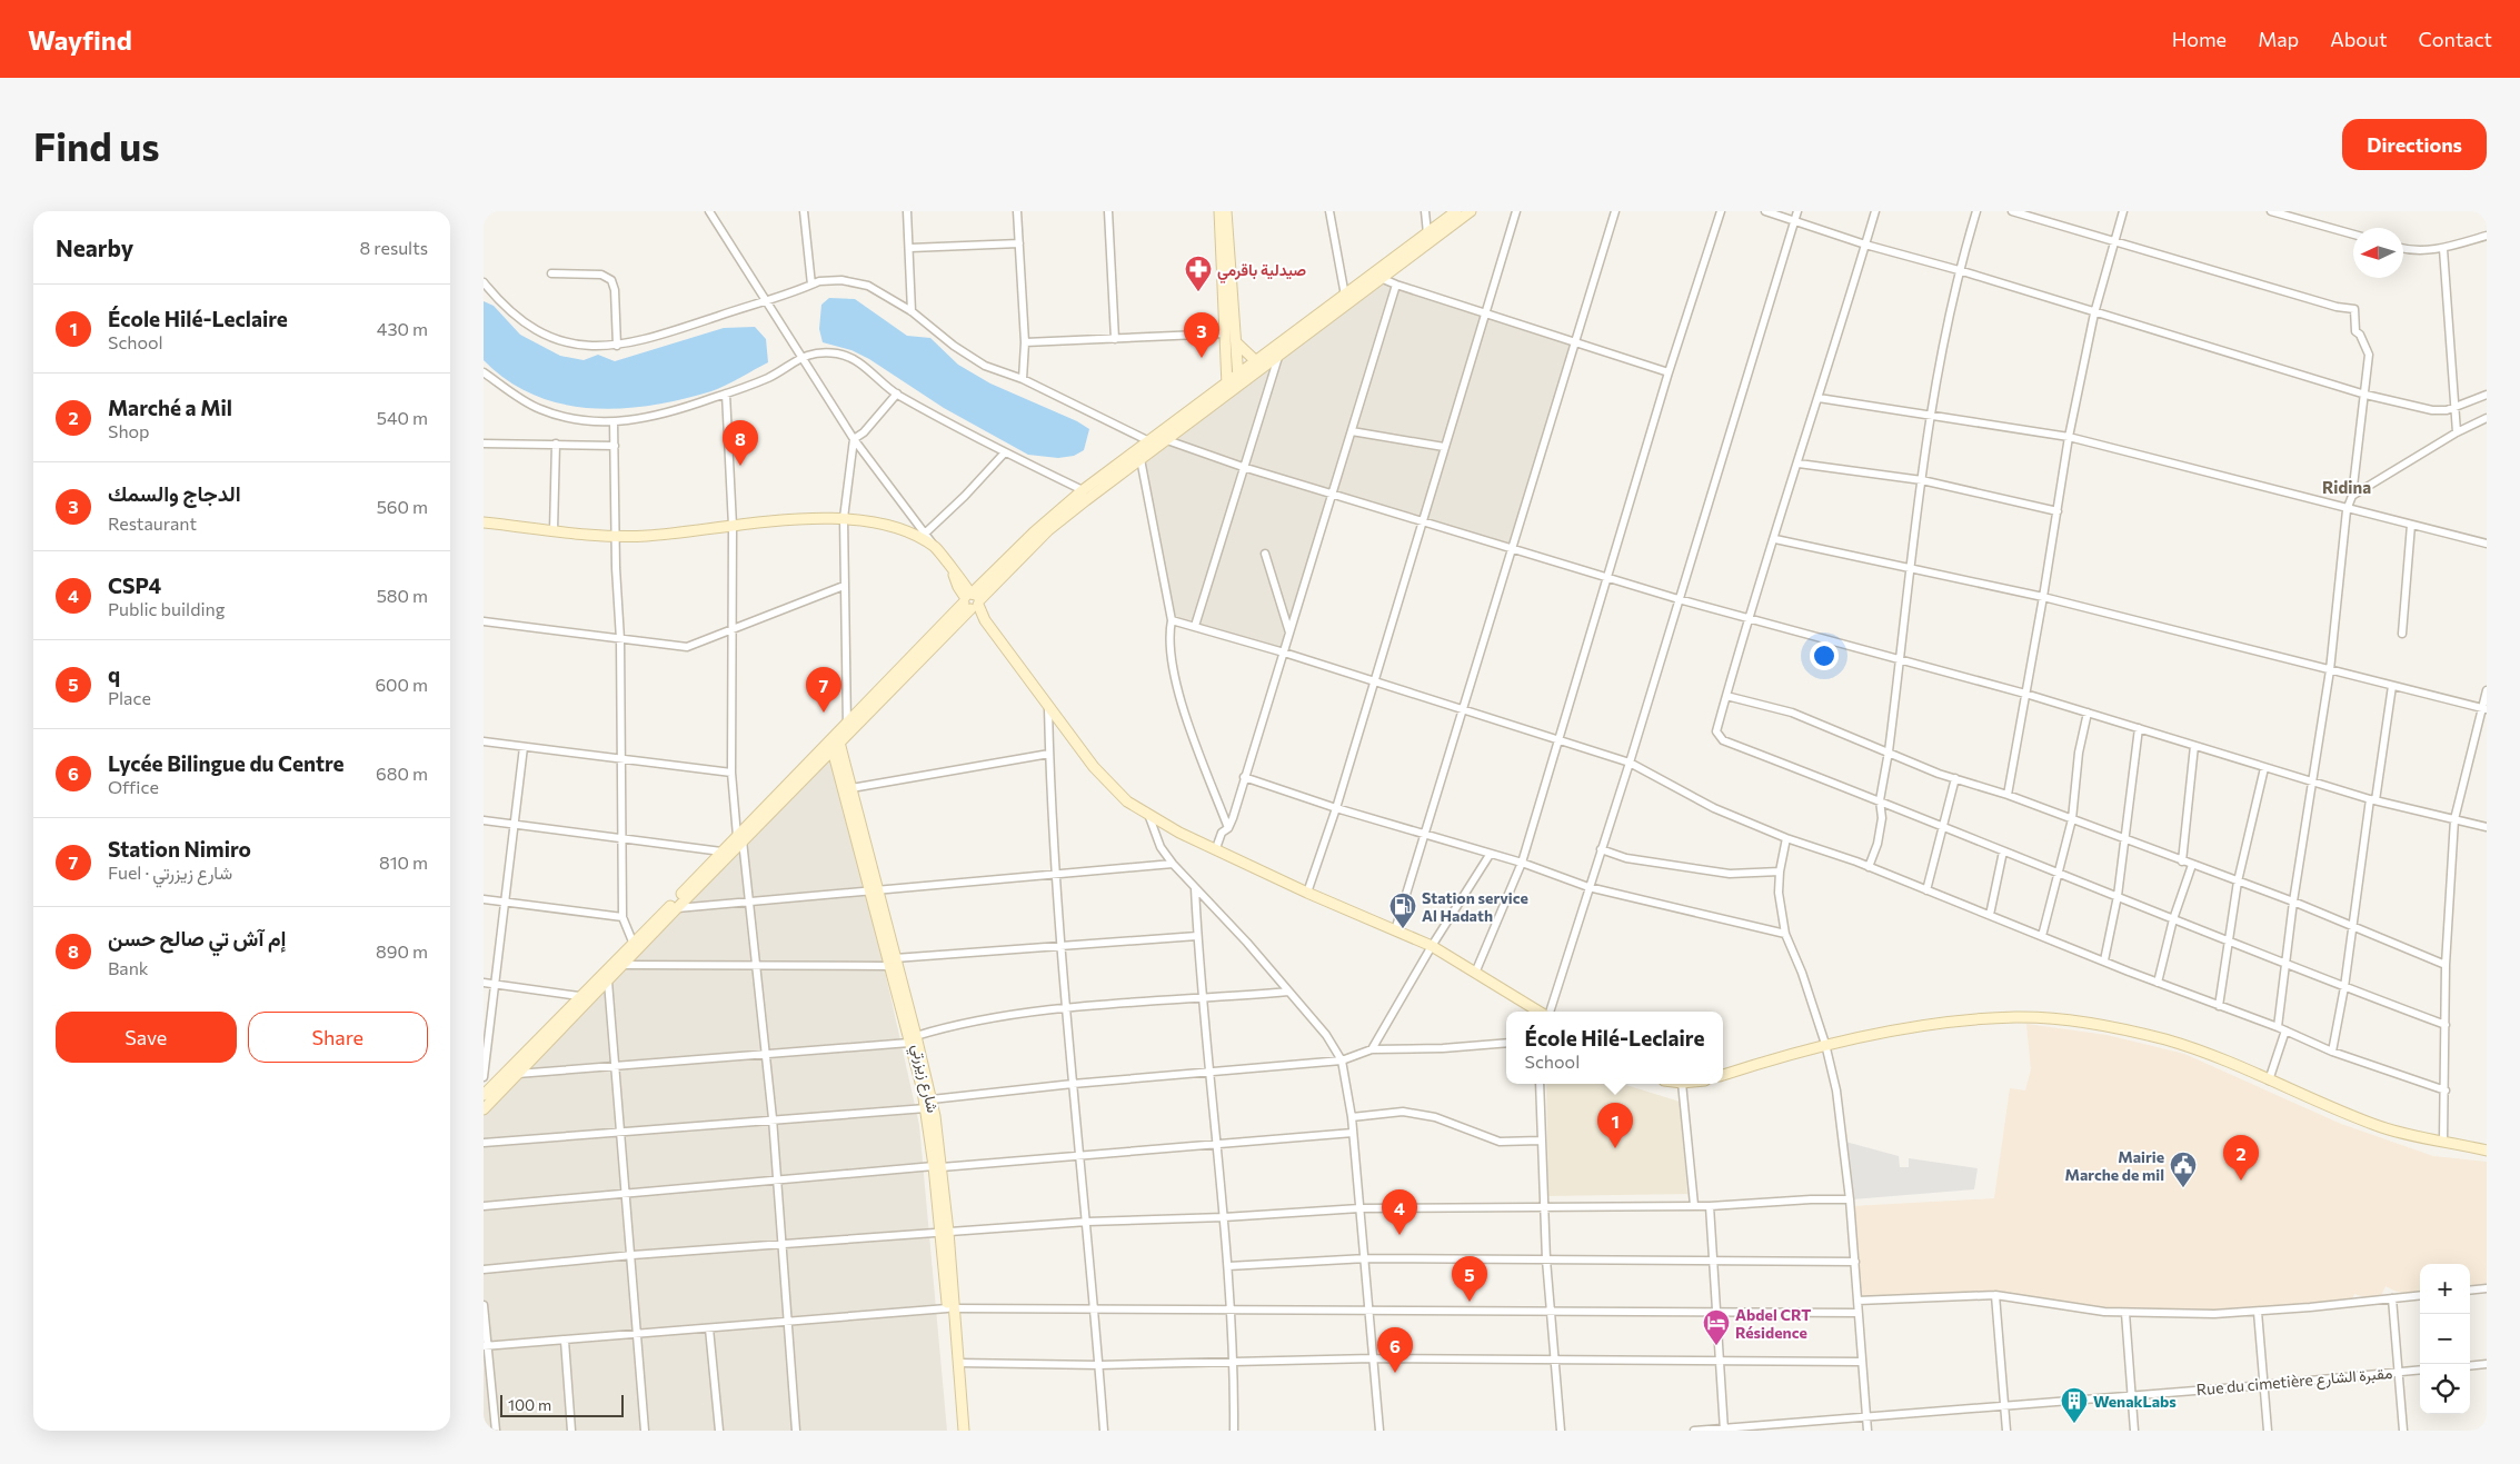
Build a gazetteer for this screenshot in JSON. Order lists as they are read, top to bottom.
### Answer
{
  "streets": {
    "street": ["شارع زيزرتي", "Rue du cimetière مقبرة الشارع"]
  },
  "districts": ["Ridina"],
  "places": {
    "pharmacy": ["صيدلية باقرمي"],
    "fuel station": ["Station service Al Hadath"],
    "public building": ["Mairie Marche de mil"],
    "hotel": ["Abdel CRT Résidence"],
    "building": ["WenakLabs"]
  },
  "scale_bar": "100 m",
  "north": "left",
  "page": {
    "header": "Wayfind",
    "nav": [
      "Home",
      "Map",
      "About",
      "Contact"
    ],
    "buttons": [
      "Directions",
      ["Save", "Share"]
    ],
    "title": "Find us",
    "heading": ["Nearby", "8 results"],
    "list": [
      {
        "mark": "1",
        "name": "École Hilé-Leclaire",
        "note": "School",
        "value": "430 m"
      },
      {
        "mark": "2",
        "name": "Marché a Mil",
        "note": "Shop",
        "value": "540 m"
      },
      {
        "mark": "3",
        "name": "الدجاج والسمك",
        "note": "Restaurant",
        "value": "560 m"
      },
      {
        "mark": "4",
        "name": "CSP4",
        "note": "Public building",
        "value": "580 m"
      },
      {
        "mark": "5",
        "name": "q",
        "note": "Place",
        "value": "600 m"
      },
      {
        "mark": "6",
        "name": "Lycée Bilingue du Centre",
        "note": "Office",
        "value": "680 m"
      },
      {
        "mark": "7",
        "name": "Station Nimiro",
        "note": "Fuel · شارع زيزرتي",
        "value": "810 m"
      },
      {
        "mark": "8",
        "name": "إم آش تي صالح حسن",
        "note": "Bank",
        "value": "890 m"
      }
    ],
    "pins": [
      "3",
      "8",
      "7",
      "1",
      "2",
      "4",
      "5",
      "6"
    ],
    "popup": ["École Hilé-Leclaire", "School"],
    "map_buttons": ["+", "−"],
    "scale": "100 m"
  }
}
